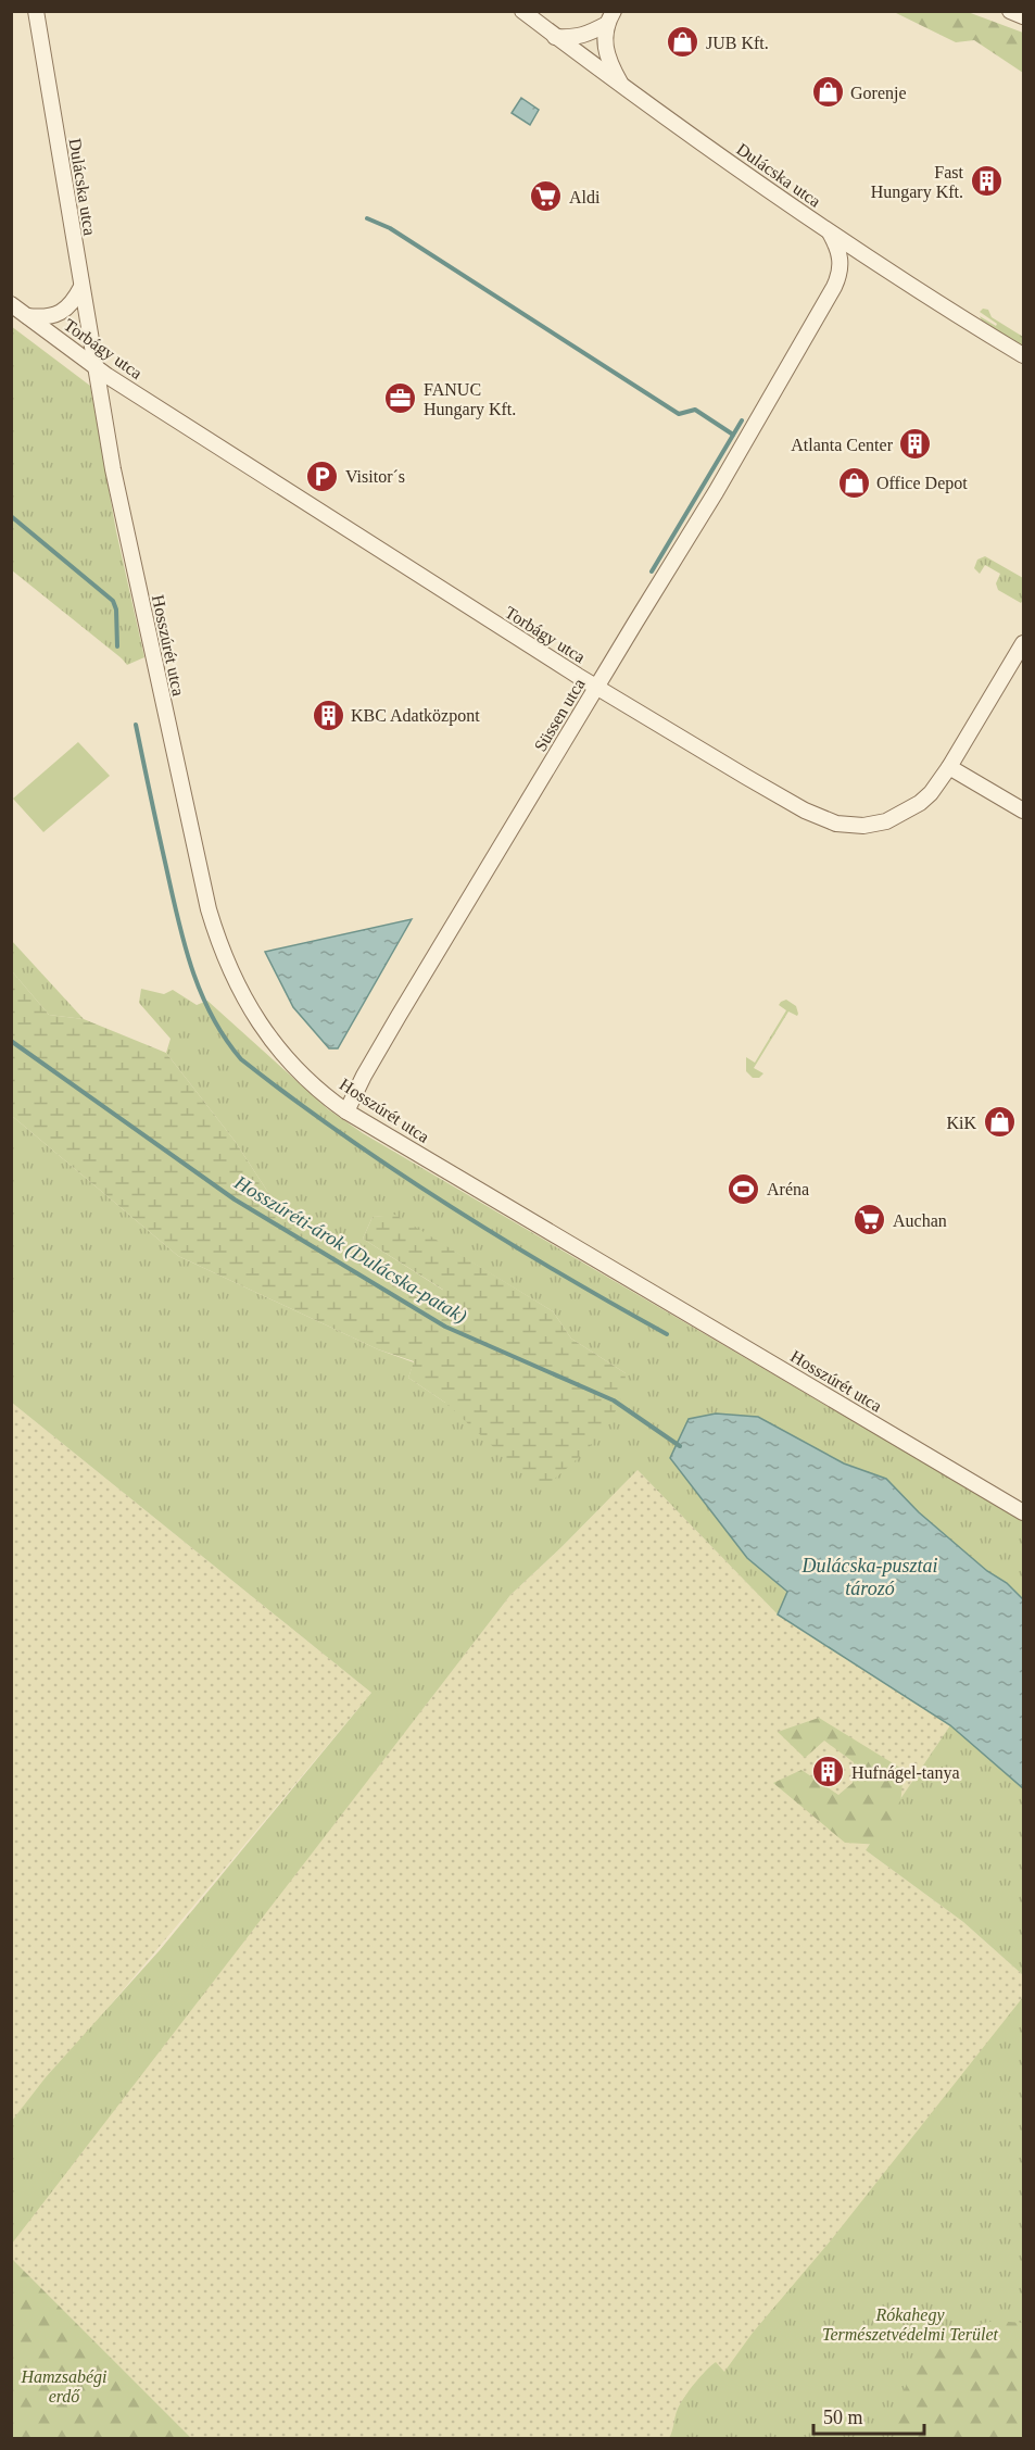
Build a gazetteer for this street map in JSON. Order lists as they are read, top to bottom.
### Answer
{
  "streets": {
    "street": [
      "Dulácska utca",
      "Torbágy utca",
      "Hosszúrét utca",
      "Süssen utca"
    ]
  },
  "crossings": [
    ["Dulácska utca", "Torbágy utca"],
    ["Dulácska utca", "Hosszúrét utca"],
    ["Dulácska utca", "Süssen utca"],
    ["Torbágy utca", "Hosszúrét utca"],
    ["Torbágy utca", "Süssen utca"],
    ["Hosszúrét utca", "Süssen utca"]
  ],
  "water": ["Hosszúréti-árok (Dulácska-patak)", "Dulácska-pusztai tározó"],
  "parks": ["Rókahegy Természetvédelmi Terület", "Hamzsabégi erdő"],
  "places": {
    "shop": [
      "JUB Kft.",
      "Gorenje",
      "Office Depot",
      "KiK"
    ],
    "building": [
      "Fast Hungary Kft.",
      "Atlanta Center",
      "KBC Adatközpont",
      "Hufnágel-tanya"
    ],
    "supermarket": ["Aldi", "Auchan"],
    "office": ["FANUC Hungary Kft."],
    "parking": ["Visitor´s"],
    "sports": ["Aréna"]
  },
  "scale_bar": "50 m"
}
